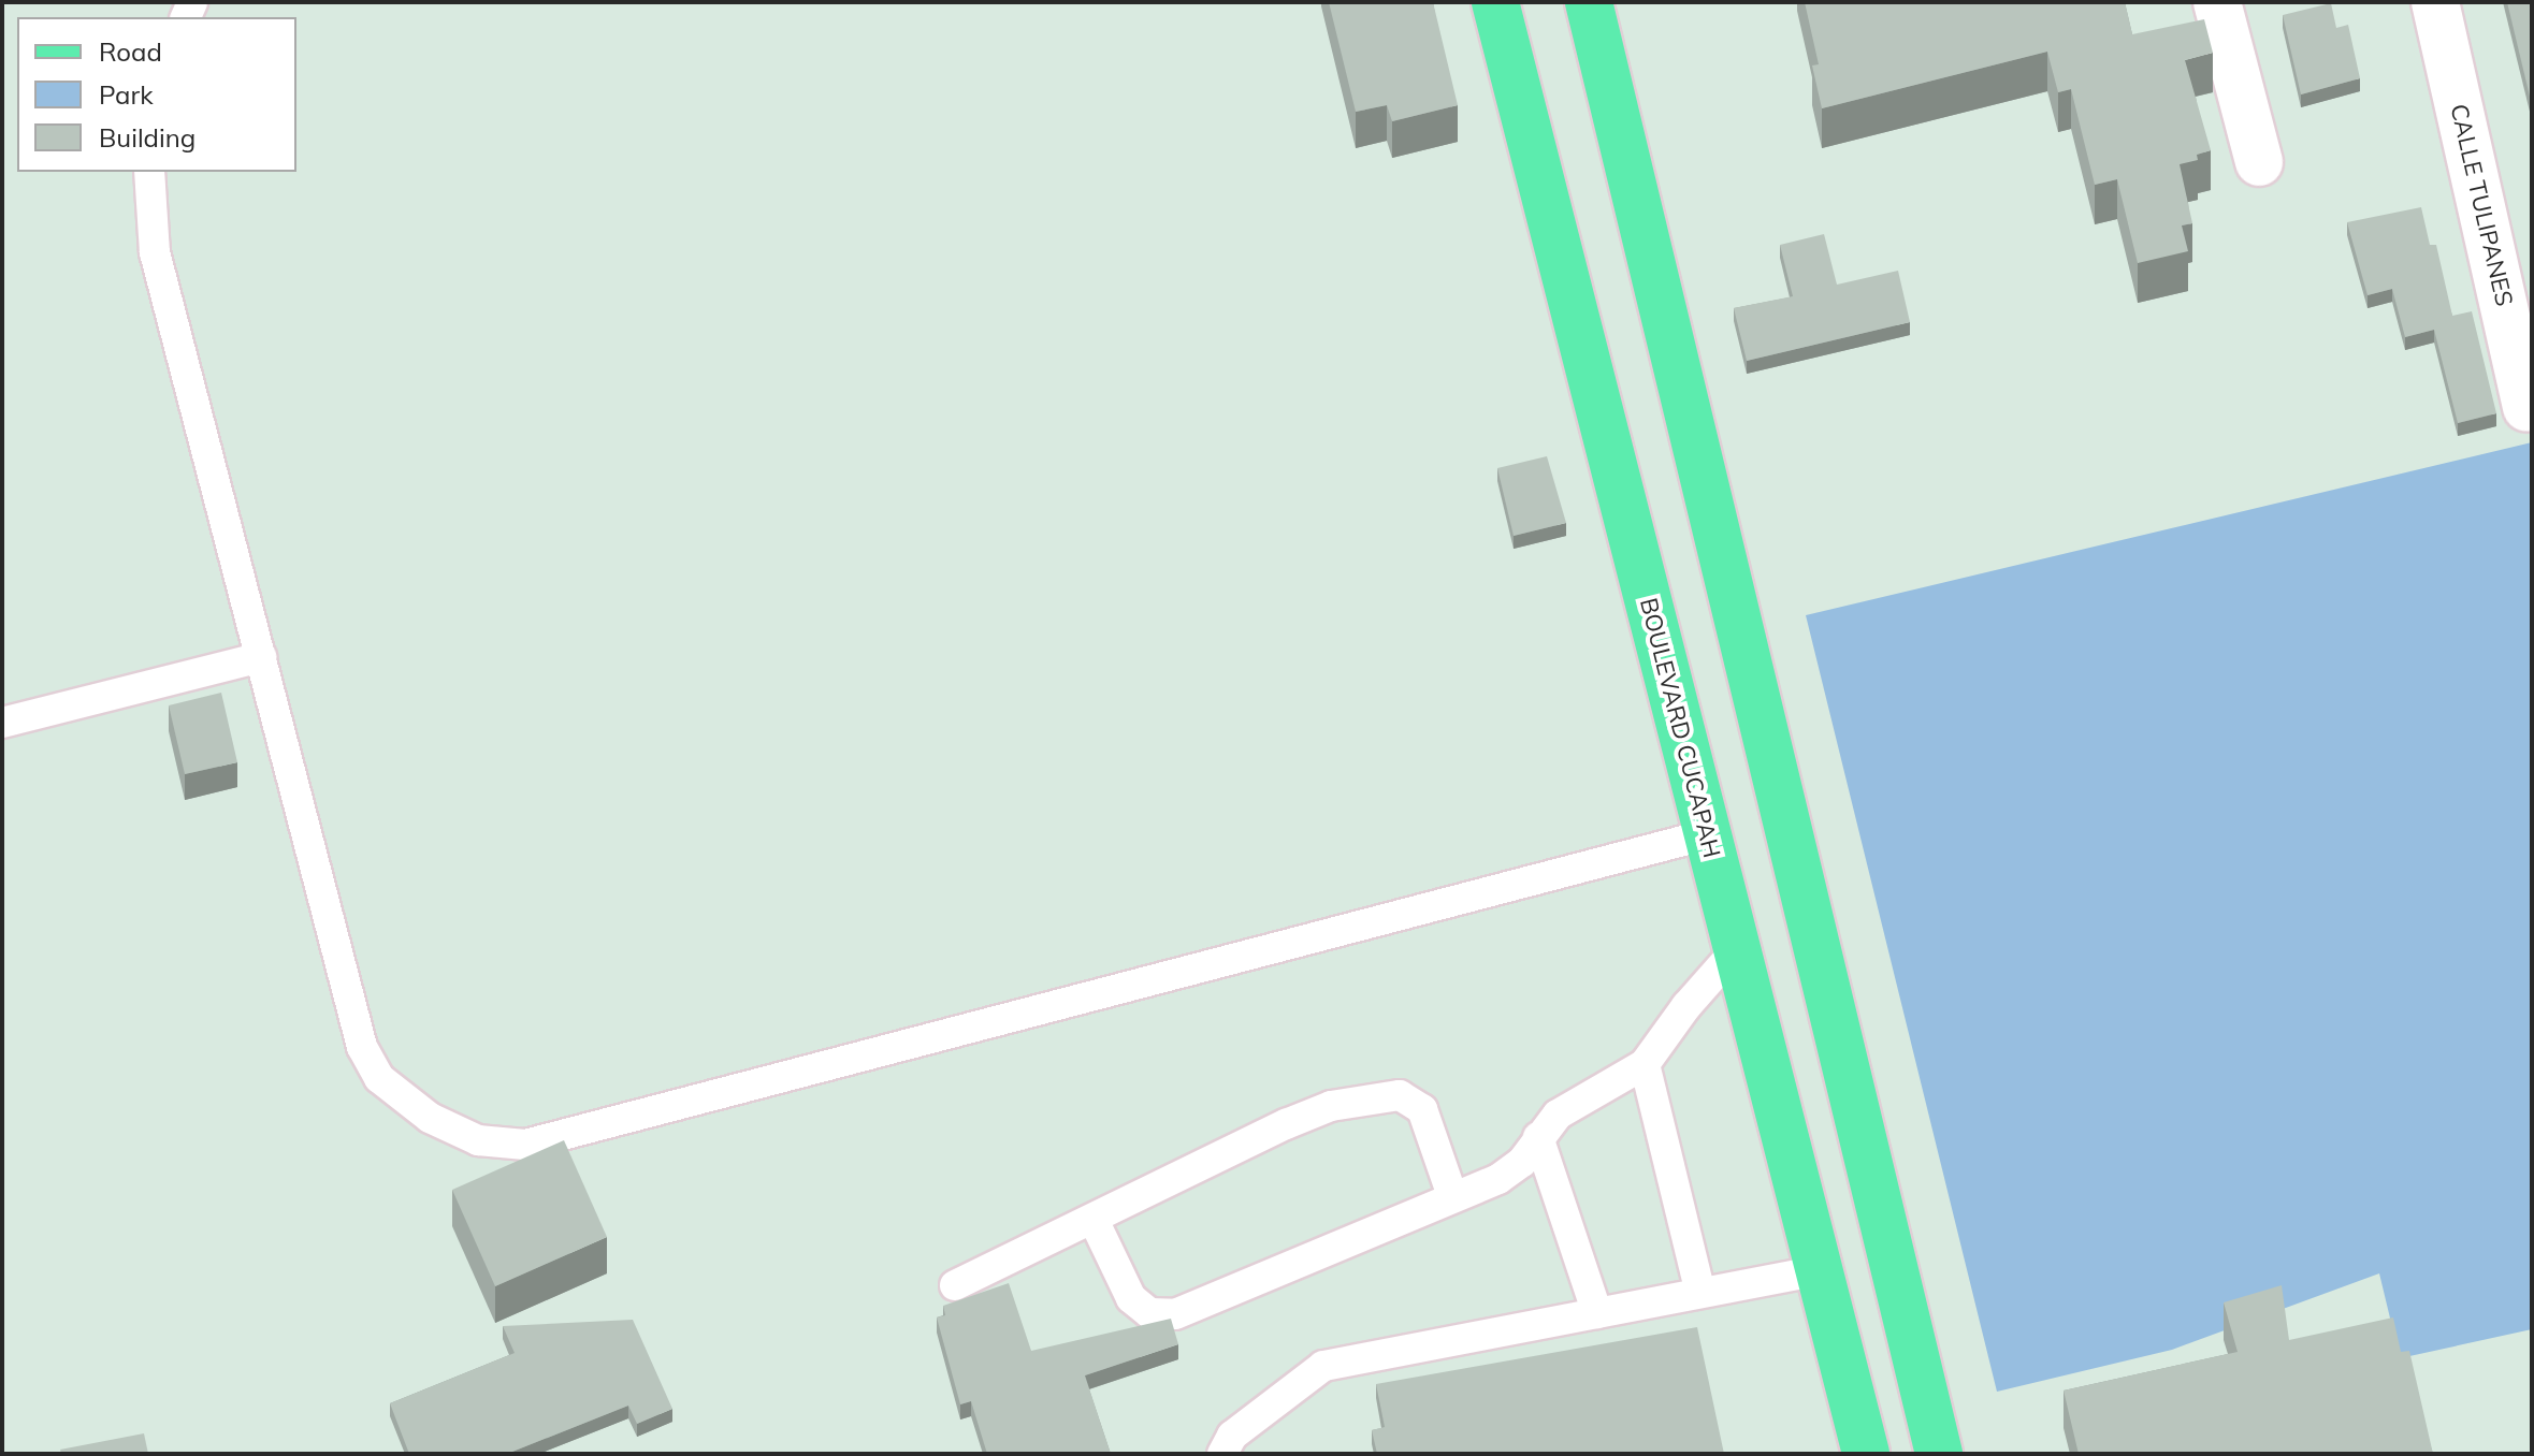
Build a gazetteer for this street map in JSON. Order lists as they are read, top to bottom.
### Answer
{
  "streets": {
    "main road": ["BOULEVARD CUCAPAH"],
    "street": ["CALLE TULIPANES"]
  },
  "legend": ["Road", "Park", "Building"]
}
